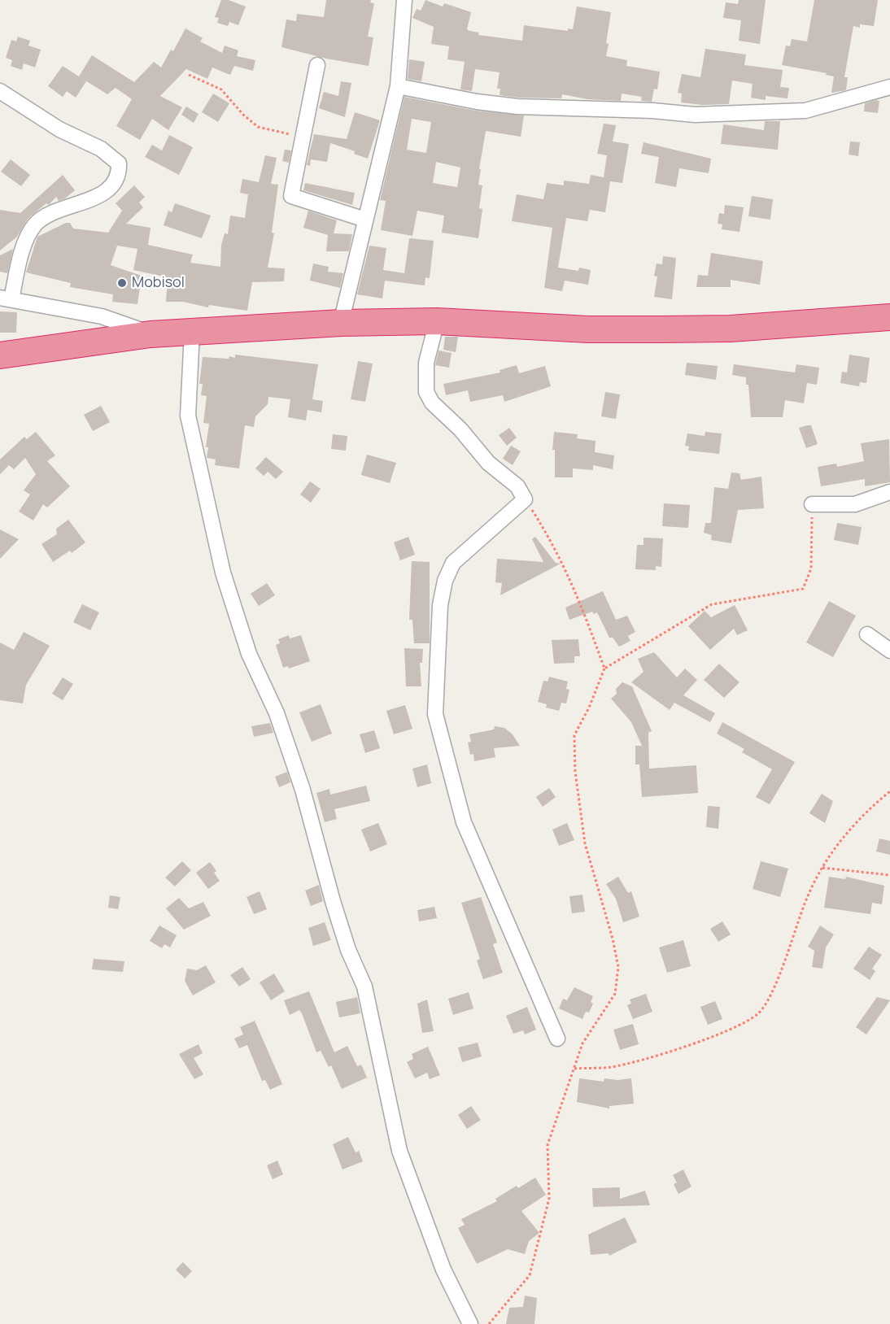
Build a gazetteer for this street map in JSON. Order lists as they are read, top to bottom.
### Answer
{
  "places": ["Mobisol"]
}
